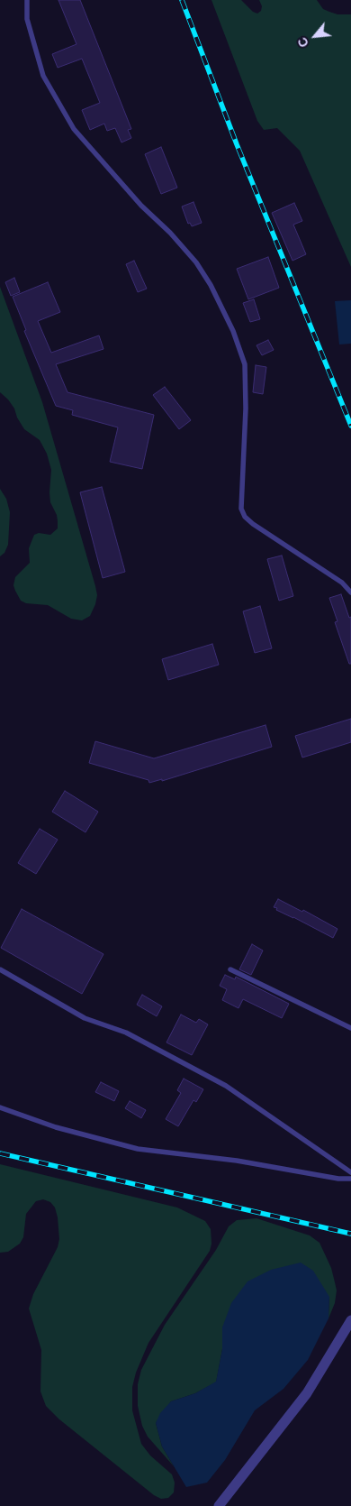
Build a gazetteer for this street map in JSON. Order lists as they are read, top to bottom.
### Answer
{
  "north": "bottom left"
}
